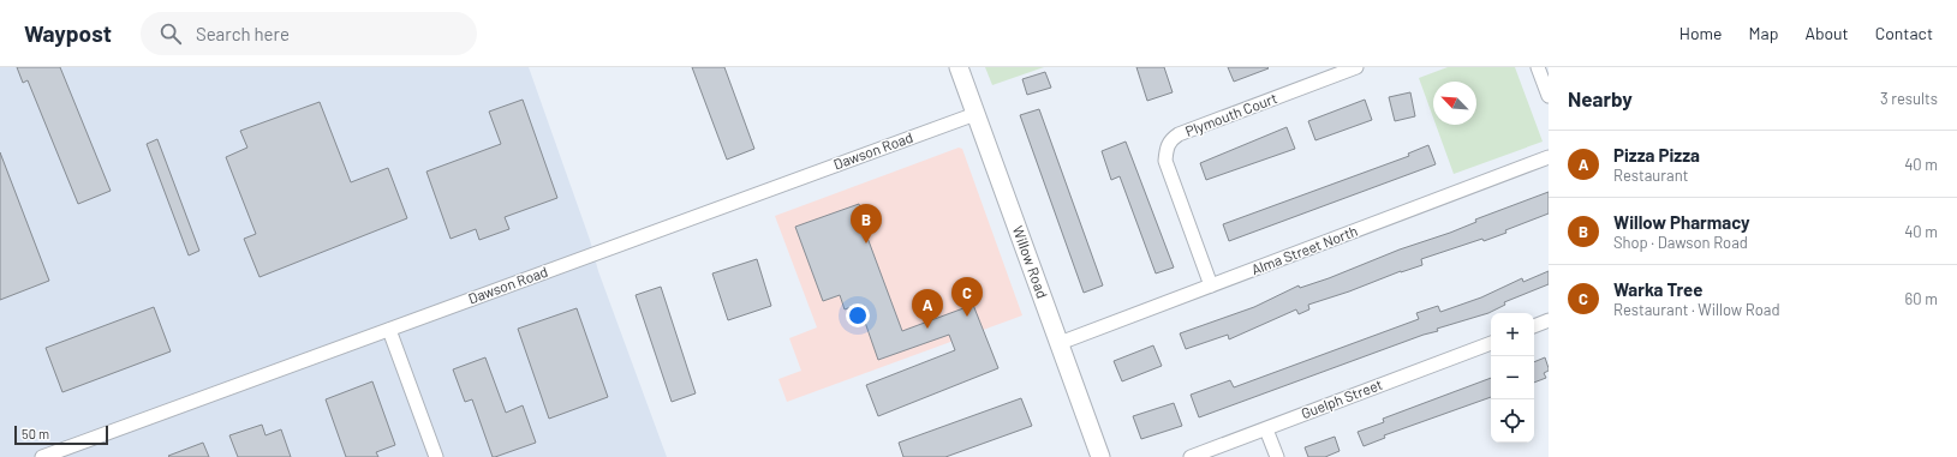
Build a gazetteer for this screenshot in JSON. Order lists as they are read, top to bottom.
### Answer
{
  "streets": {
    "main road": ["Willow Road"],
    "street": [
      "Plymouth Court",
      "Dawson Road",
      "Alma Street North",
      "Guelph Street"
    ]
  },
  "crossings": [
    ["Plymouth Court", "Alma Street North"],
    ["Dawson Road", "Willow Road"],
    ["Alma Street North", "Willow Road"]
  ],
  "scale_bar": "50 m",
  "north": "top left",
  "page": {
    "header": "Waypost",
    "search": "Search here",
    "nav": [
      "Home",
      "Map",
      "About",
      "Contact"
    ],
    "heading": ["Nearby", "3 results"],
    "list": [
      {
        "mark": "A",
        "name": "Pizza Pizza",
        "note": "Restaurant",
        "value": "40 m"
      },
      {
        "mark": "B",
        "name": "Willow Pharmacy",
        "note": "Shop · Dawson Road",
        "value": "40 m"
      },
      {
        "mark": "C",
        "name": "Warka Tree",
        "note": "Restaurant · Willow Road",
        "value": "60 m"
      }
    ],
    "pins": ["B", "C", "A"],
    "map_buttons": ["+", "−"],
    "scale": "50 m"
  }
}
